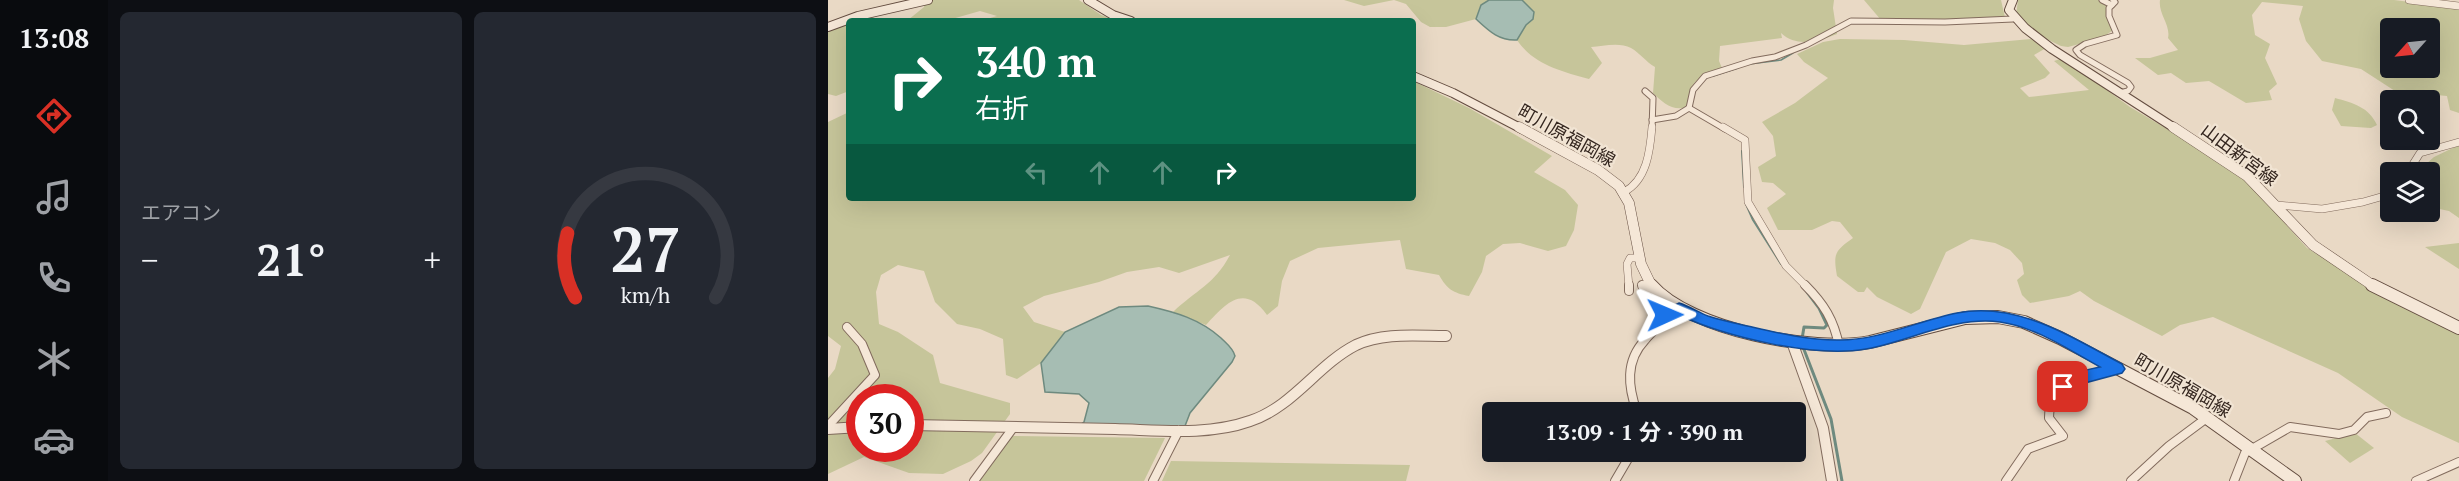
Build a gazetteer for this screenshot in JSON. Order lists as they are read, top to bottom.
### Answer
{
  "streets": {
    "main road": ["町川原福岡線", "山田新宮線"]
  },
  "north": "bottom left",
  "page": {
    "tabs": "13:08",
    "tile": "エアコン",
    "turn": ["340 m", "右折"],
    "heat": ["−", "21°", "+"],
    "limit": "30",
    "trip": "13:09 · 1 分 · 390 m",
    "gauge": ["27", "km/h"]
  }
}
